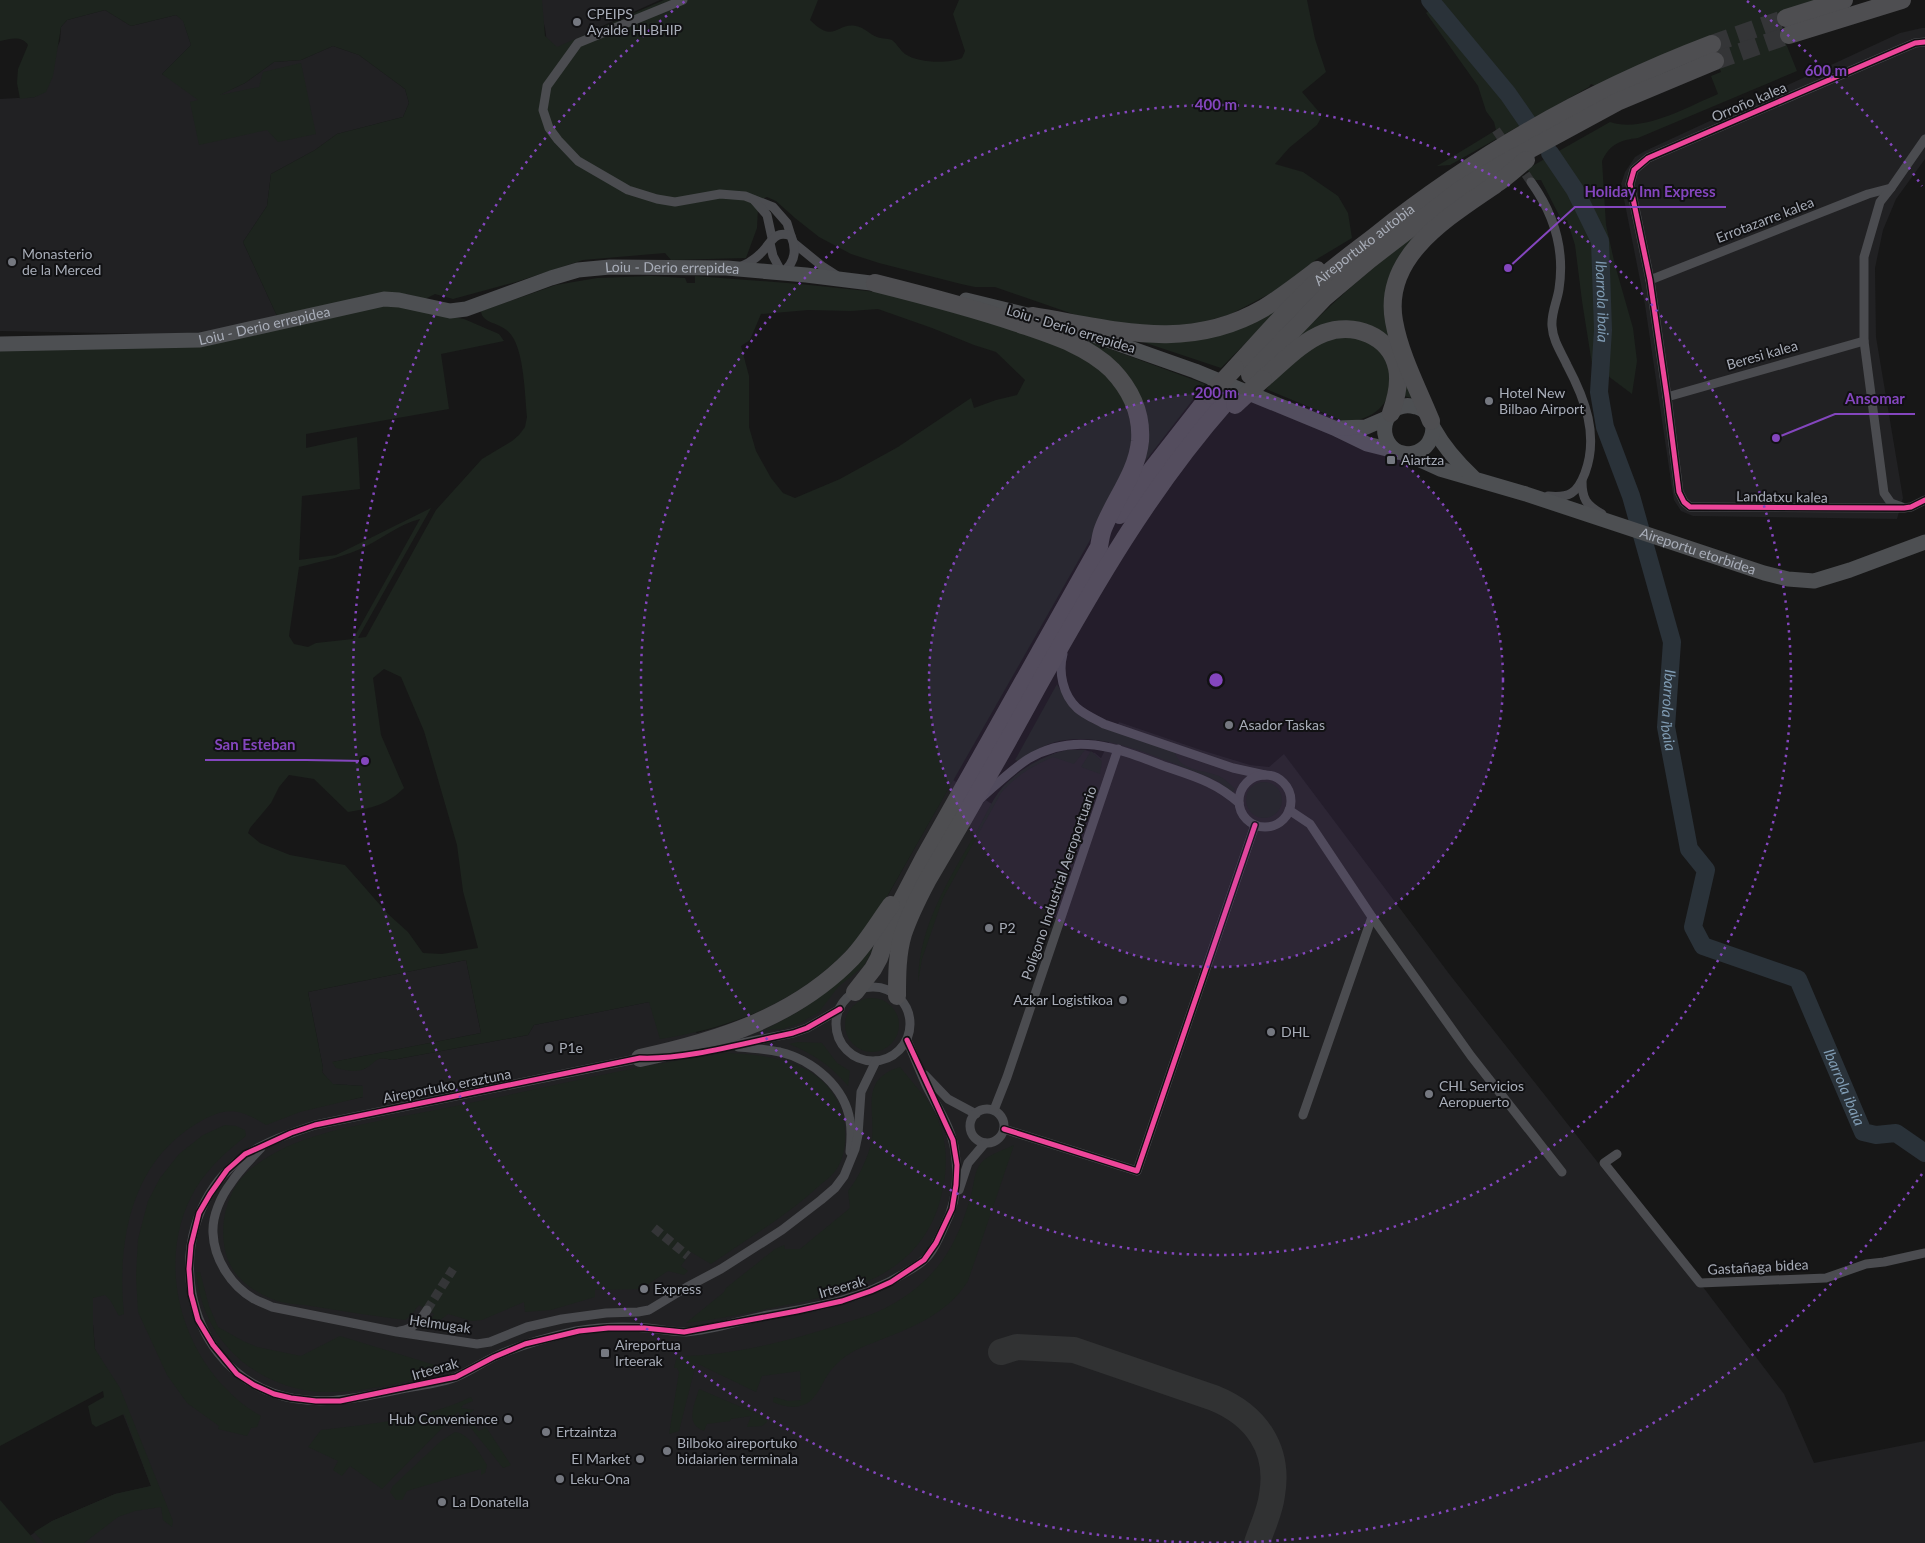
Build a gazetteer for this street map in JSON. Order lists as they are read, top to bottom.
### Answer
{
  "streets": {
    "highway": ["Aireportuko autobia"],
    "main road": ["Loiu - Derio errepidea", "Aireportu etorbidea"],
    "street": [
      "Orroño kalea",
      "Errotazarre kalea",
      "Beresi kalea",
      "Landatxu kalea",
      "Polígono Industrial Aeroportuario",
      "Aireportuko eraztuna",
      "Gastañaga bidea",
      "Irteerak",
      "Helmugak"
    ]
  },
  "crossings": [
    ["Orroño kalea", "Errotazarre kalea"],
    ["Loiu - Derio errepidea", "Aireportu etorbidea"],
    ["Beresi kalea", "Landatxu kalea"],
    ["Aireportuko eraztuna", "Irteerak"],
    ["Aireportuko eraztuna", "Helmugak"],
    ["Irteerak", "Helmugak"]
  ],
  "water": ["Ibarrola ibaia"],
  "places": {
    "other": [
      "CPEIPS Ayalde HLBHIP",
      "Monasterio de la Merced",
      "Holiday Inn Express",
      "Hotel New Bilbao Airport",
      "Ansomar",
      "Asador Taskas",
      "San Esteban",
      "P2",
      "Azkar Logistikoa",
      "DHL",
      "P1e",
      "CHL Servicios Aeropuerto",
      "Express",
      "Hub Convenience",
      "Ertzaintza",
      "Bilboko aireportuko bidaiarien terminala",
      "El Market",
      "Leku-Ona",
      "La Donatella"
    ],
    "transit": ["Aiartza", "Aireportua Irteerak"]
  },
  "rings": ["600 m", "400 m", "200 m"]
}
